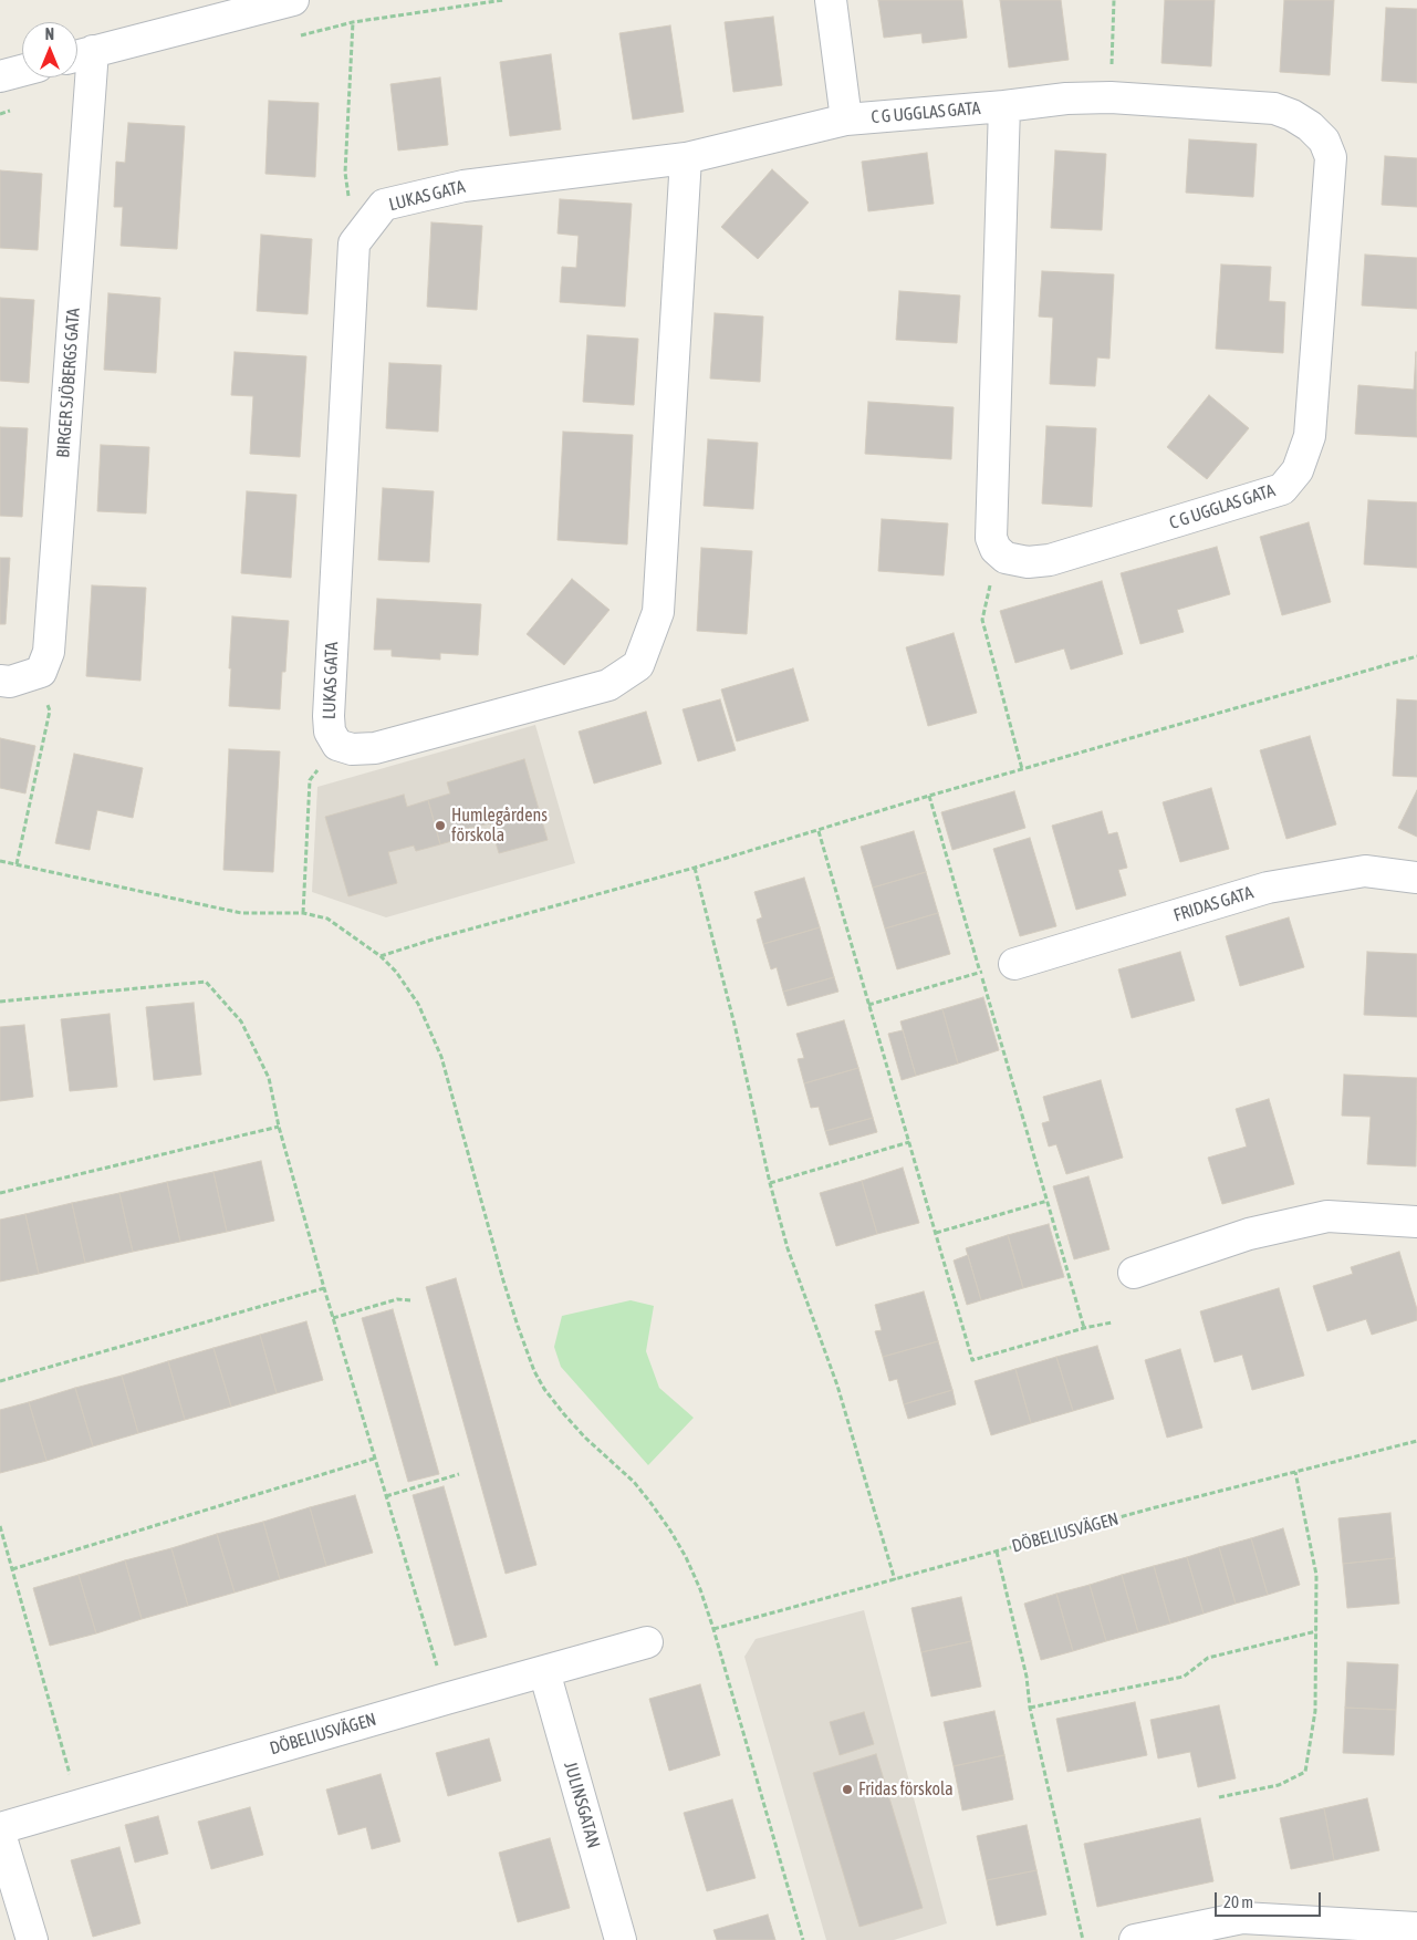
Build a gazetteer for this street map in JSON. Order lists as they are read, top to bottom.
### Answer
{
  "streets": {
    "street": [
      "C G UGGLAS GATA",
      "LUKAS GATA",
      "BIRGER SJÖBERGS GATA",
      "FRIDAS GATA",
      "DÖBELIUSVÄGEN",
      "JULINSGATAN"
    ]
  },
  "crossings": [
    ["C G UGGLAS GATA", "LUKAS GATA"],
    ["DÖBELIUSVÄGEN", "JULINSGATAN"]
  ],
  "places": ["Humlegårdens förskola", "Fridas förskola"],
  "scale_bar": "20 m",
  "north": "top"
}
